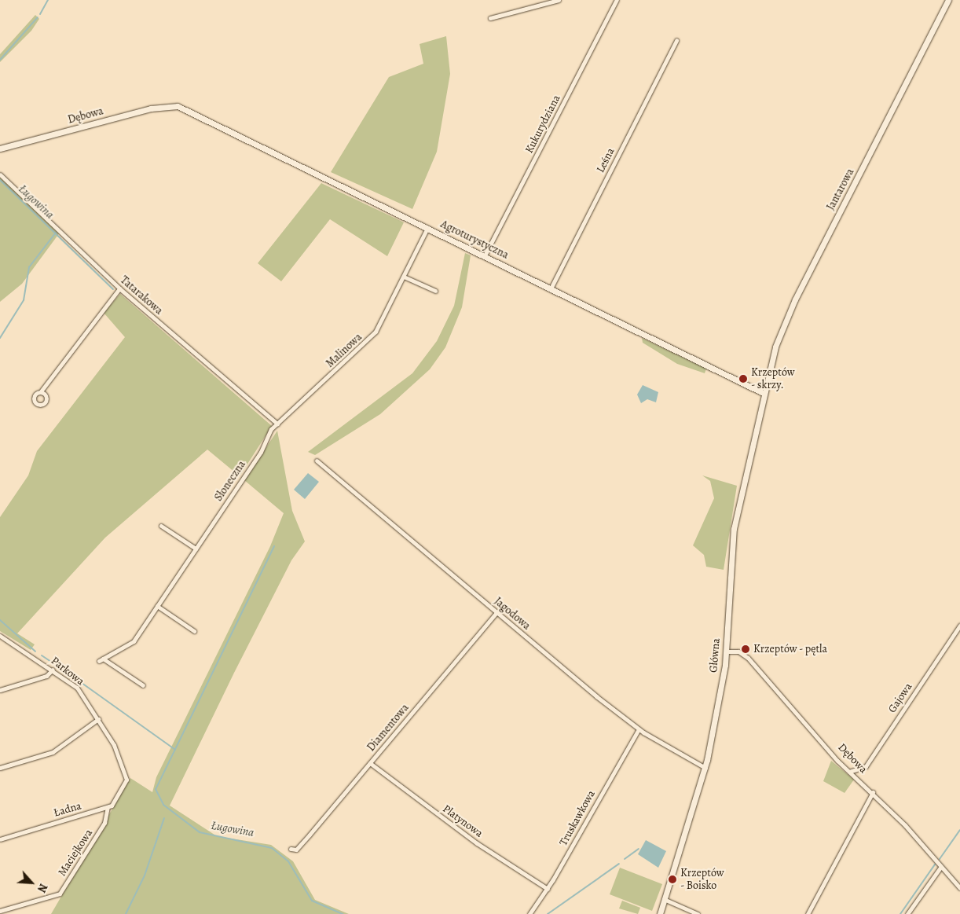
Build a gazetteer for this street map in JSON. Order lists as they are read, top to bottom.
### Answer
{
  "streets": {
    "street": [
      "Dębowa",
      "Kukurydziana",
      "Leśna",
      "Jantarowa",
      "Agroturystyczna",
      "Tatarakowa",
      "Malinowa",
      "Słoneczna",
      "Jagodowa",
      "Główna",
      "Parkowa",
      "Gajowa",
      "Diamentowa",
      "Ładna",
      "Truskawkowa",
      "Platynowa",
      "Maciejkowa"
    ]
  },
  "crossings": [
    ["Dębowa", "Agroturystyczna"],
    ["Dębowa", "Główna"],
    ["Dębowa", "Gajowa"],
    ["Kukurydziana", "Agroturystyczna"],
    ["Leśna", "Agroturystyczna"],
    ["Jantarowa", "Agroturystyczna"],
    ["Jantarowa", "Główna"],
    ["Agroturystyczna", "Malinowa"],
    ["Agroturystyczna", "Główna"],
    ["Tatarakowa", "Malinowa"],
    ["Tatarakowa", "Słoneczna"],
    ["Malinowa", "Słoneczna"],
    ["Jagodowa", "Główna"],
    ["Jagodowa", "Diamentowa"],
    ["Jagodowa", "Truskawkowa"],
    ["Parkowa", "Ładna"],
    ["Parkowa", "Maciejkowa"],
    ["Diamentowa", "Platynowa"],
    ["Ładna", "Maciejkowa"],
    ["Truskawkowa", "Platynowa"]
  ],
  "water": ["Ługowina"],
  "places": ["Krzeptów - skrzy.", "Krzeptów - pętla", "Krzeptów - Boisko"],
  "north": "bottom right"
}
